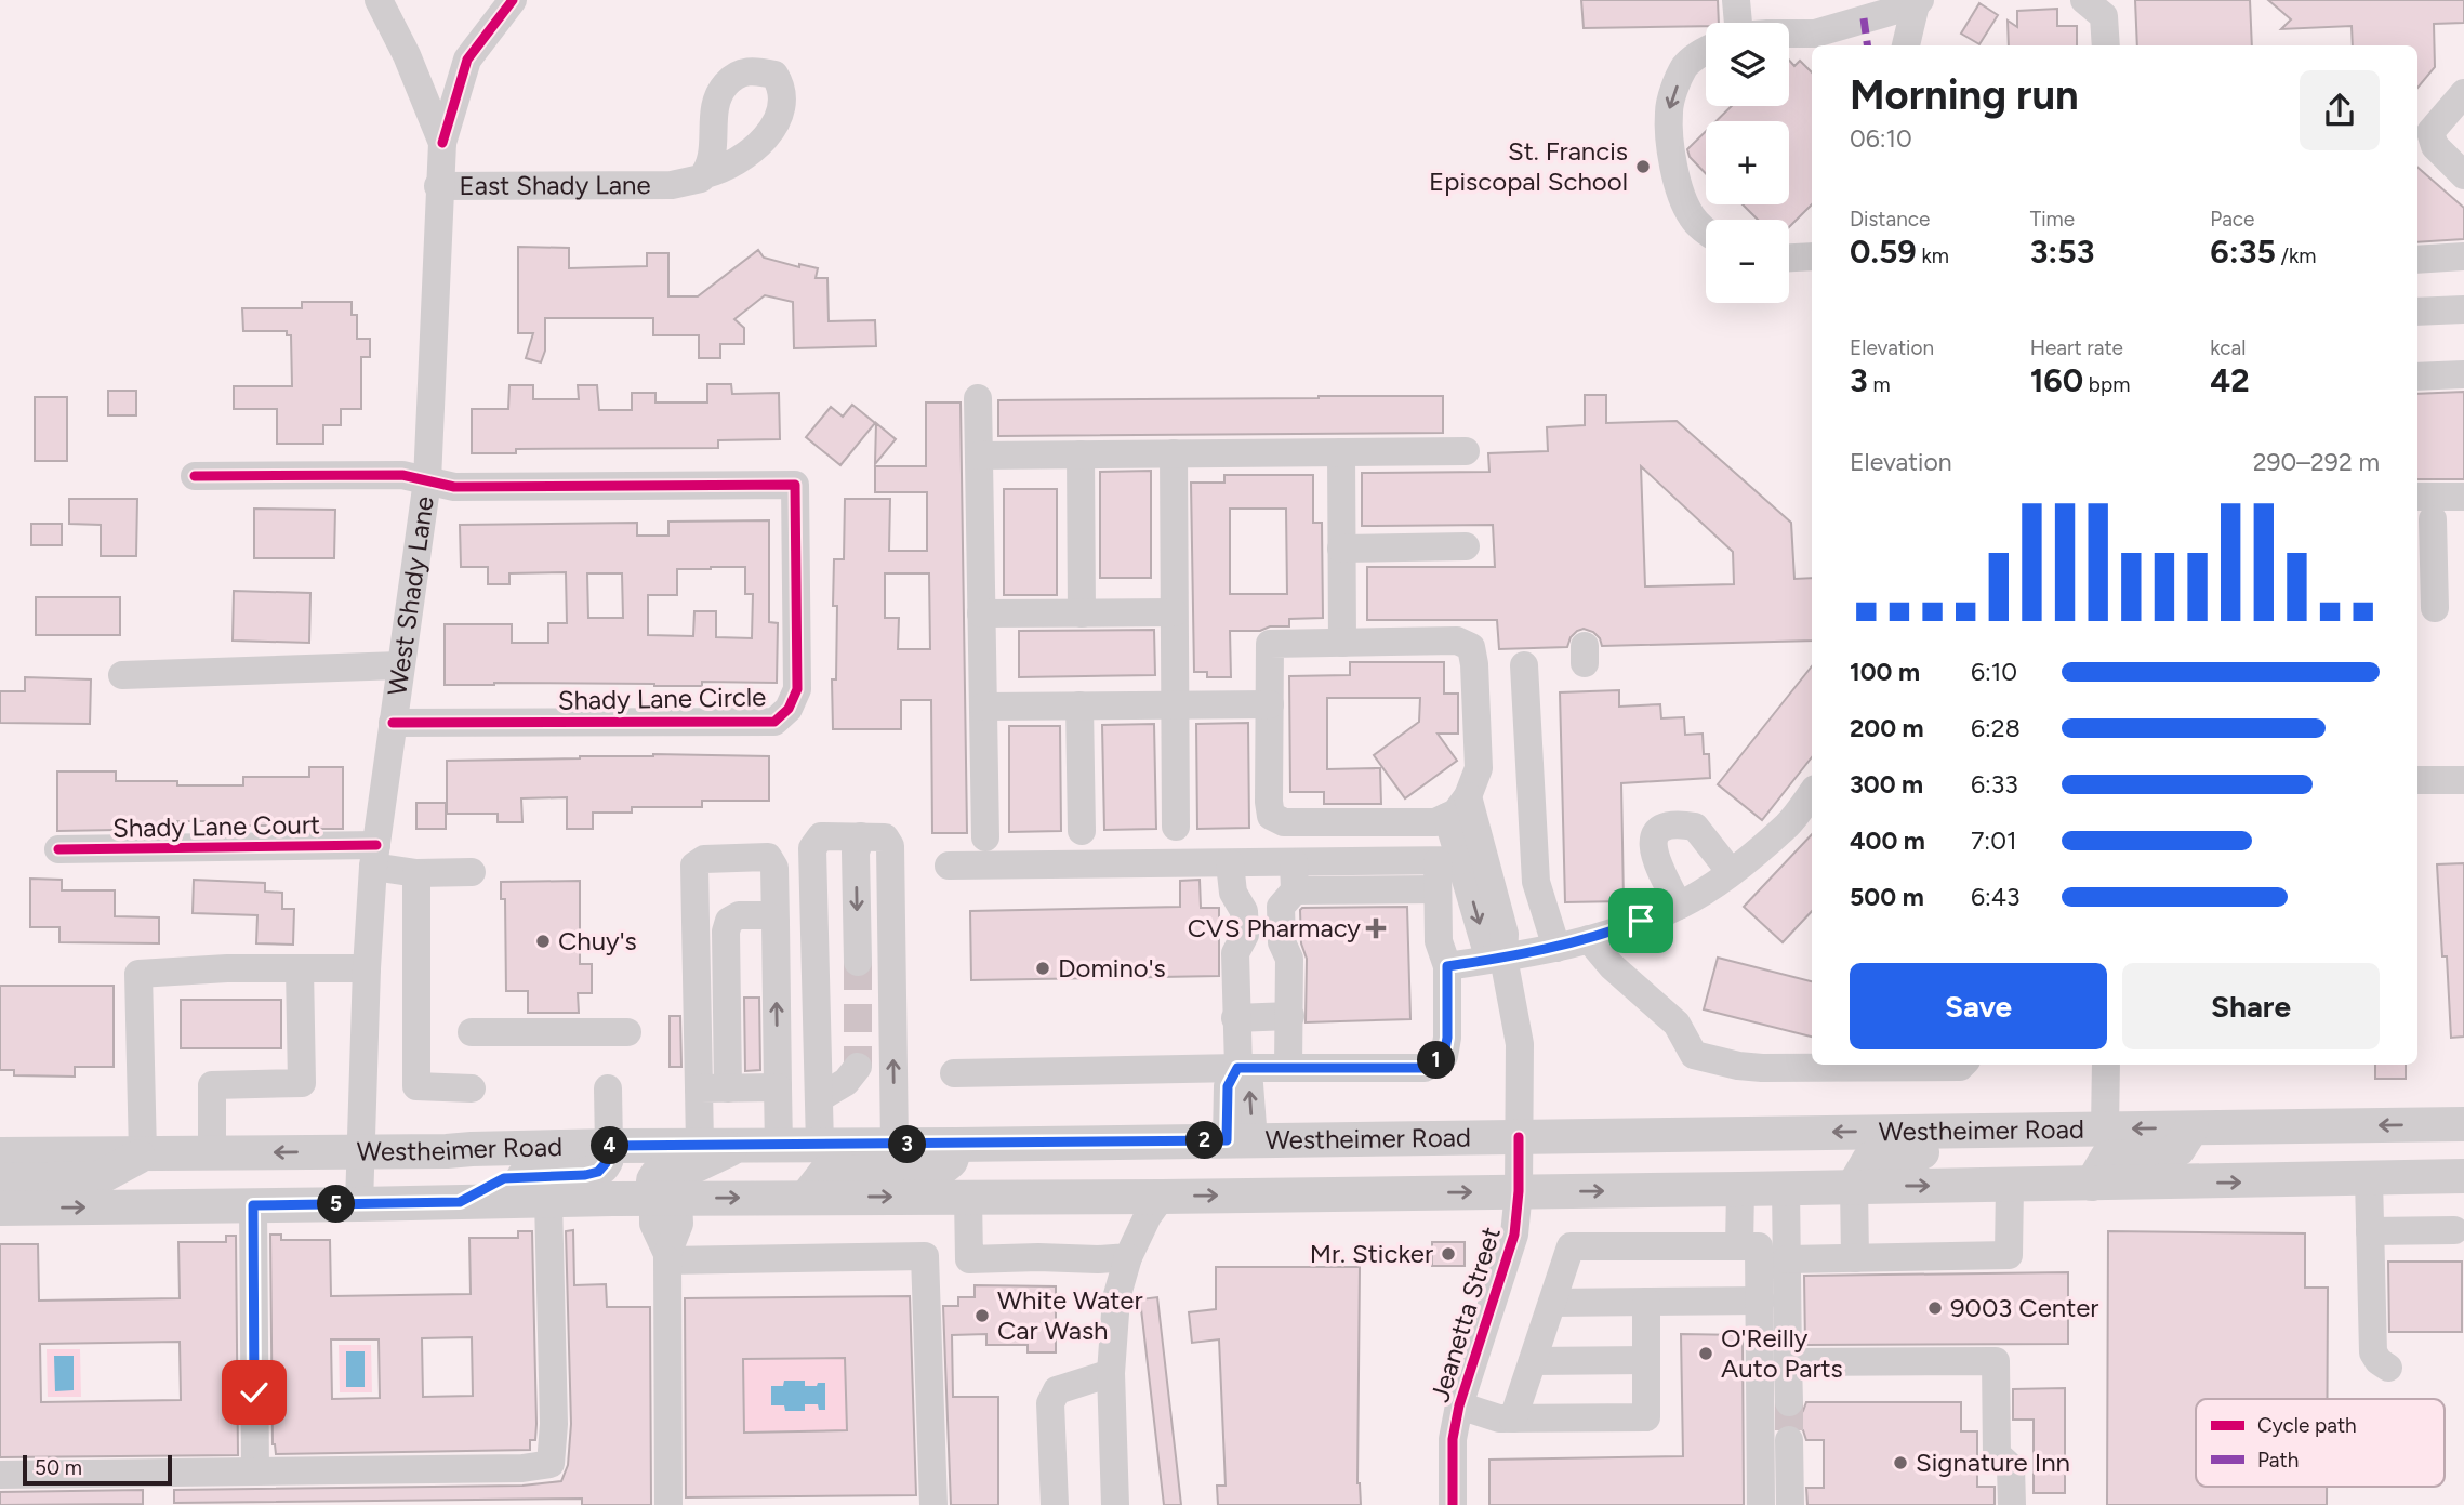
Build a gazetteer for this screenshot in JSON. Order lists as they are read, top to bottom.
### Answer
{
  "streets": {
    "main road": ["Westheimer Road"],
    "street": [
      "East Shady Lane",
      "West Shady Lane",
      "Shady Lane Circle",
      "Shady Lane Court",
      "Jeanetta Street"
    ]
  },
  "crossings": [
    ["East Shady Lane", "West Shady Lane"],
    ["West Shady Lane", "Shady Lane Circle"],
    ["West Shady Lane", "Shady Lane Court"],
    ["West Shady Lane", "Westheimer Road"],
    ["Westheimer Road", "Jeanetta Street"]
  ],
  "places": {
    "other": [
      "St. Francis Episcopal School",
      "Chuy's",
      "Domino's",
      "Mr. Sticker",
      "9003 Center",
      "White Water Car Wash",
      "O'Reilly Auto Parts",
      "Signature Inn"
    ],
    "health": ["CVS Pharmacy"]
  },
  "legend": ["Cycle path", "Path"],
  "scale_bar": "50 m",
  "page": {
    "map_buttons": ["+", "−"],
    "heading": ["Morning run", "06:10"],
    "stats": [
      ["Distance", "0.59 km"],
      ["Time", "3:53"],
      ["Pace", "6:35 /km"],
      ["Elevation", "3 m"],
      ["Heart rate", "160 bpm"],
      ["kcal", "42"]
    ],
    "chart": ["Elevation", "290–292 m"],
    "list": [
      {
        "name": "100 m",
        "note": "6:10"
      },
      {
        "name": "200 m",
        "note": "6:28"
      },
      {
        "name": "300 m",
        "note": "6:33"
      },
      {
        "name": "400 m",
        "note": "7:01"
      },
      {
        "name": "500 m",
        "note": "6:43"
      }
    ],
    "buttons": ["Save", "Share"],
    "pins": [
      "1",
      "2",
      "3",
      "4",
      "5"
    ],
    "scale": "50 m"
  }
}
